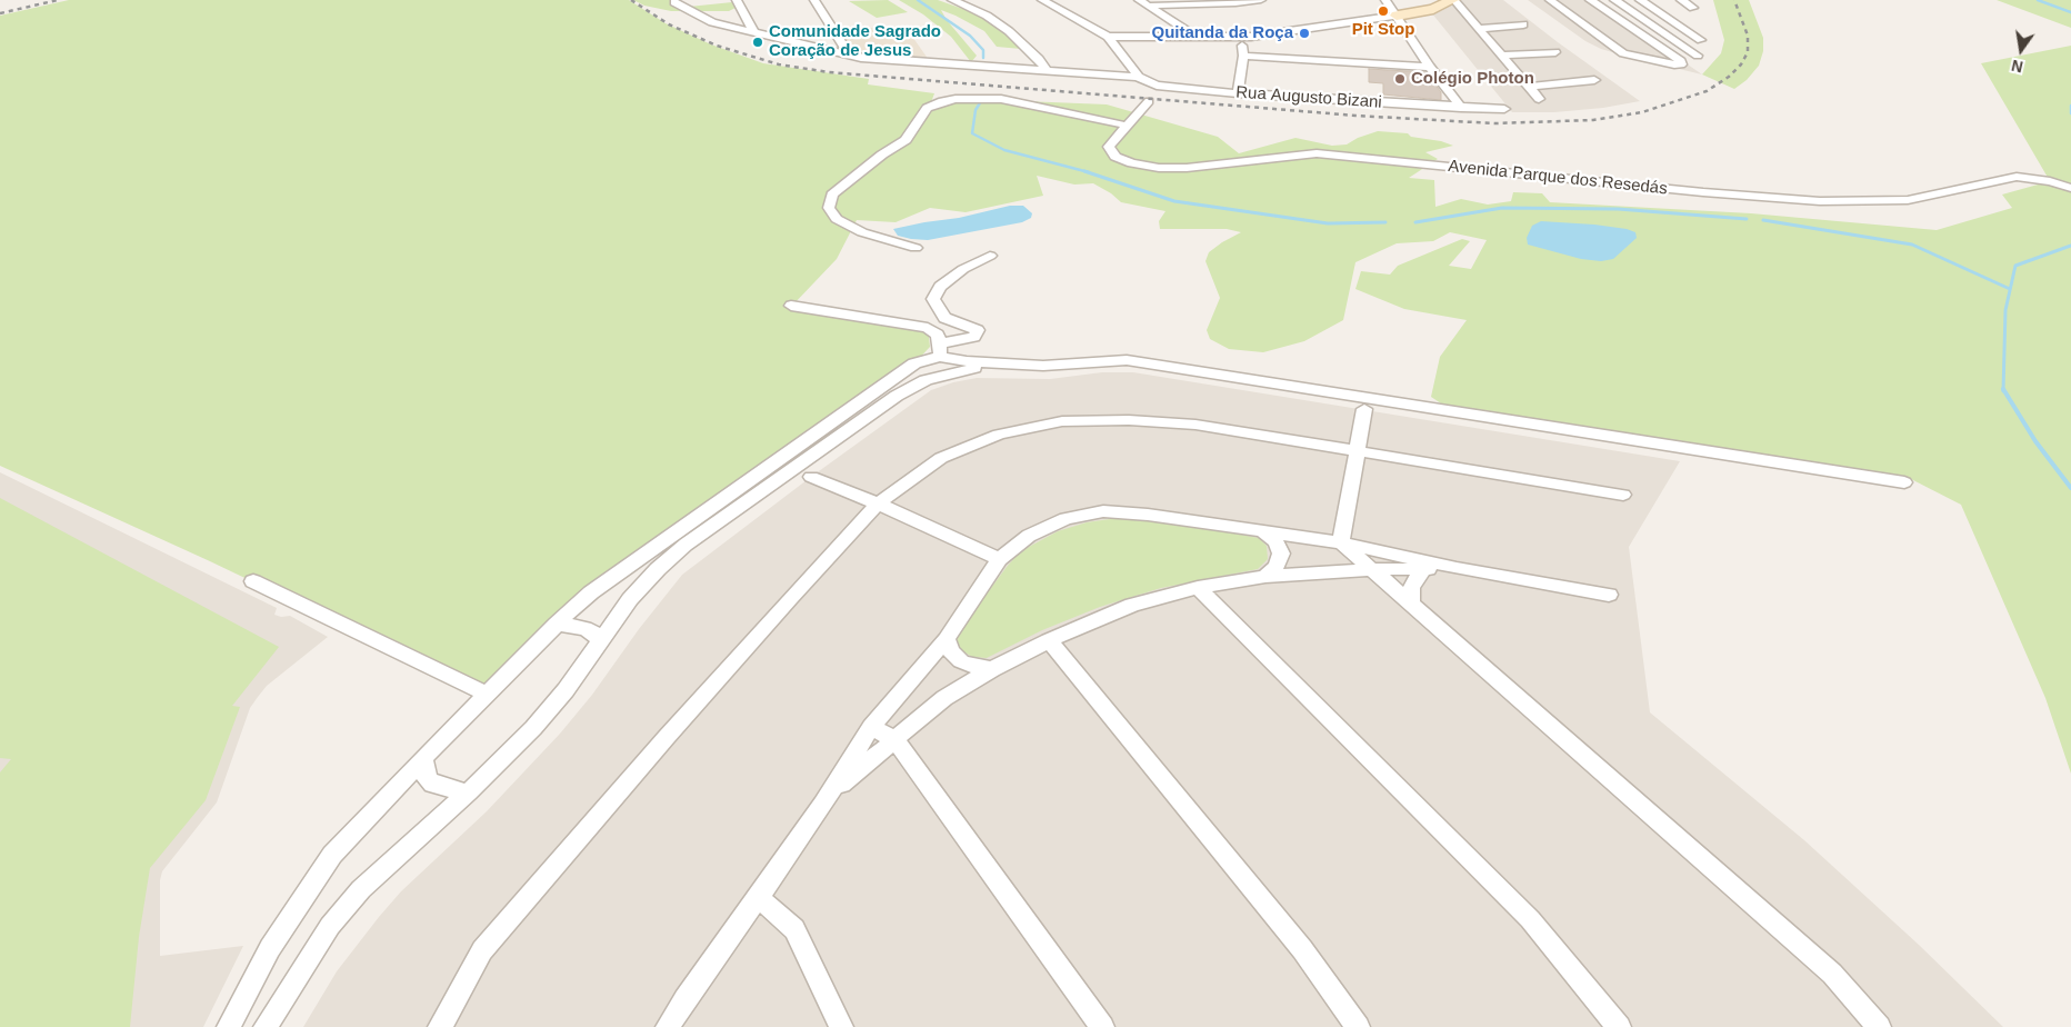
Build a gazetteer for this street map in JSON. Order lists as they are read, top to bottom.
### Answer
{
  "streets": {
    "street": ["Rua Augusto Bizani", "Avenida Parque dos Resedás"]
  },
  "crossings": [
    ["Rua Augusto Bizani", "Avenida Parque dos Resedás"]
  ],
  "places": [
    "Pit Stop",
    "Quitanda da Roça",
    "Comunidade Sagrado Coração de Jesus",
    "Colégio Photon"
  ],
  "north": "bottom"
}
